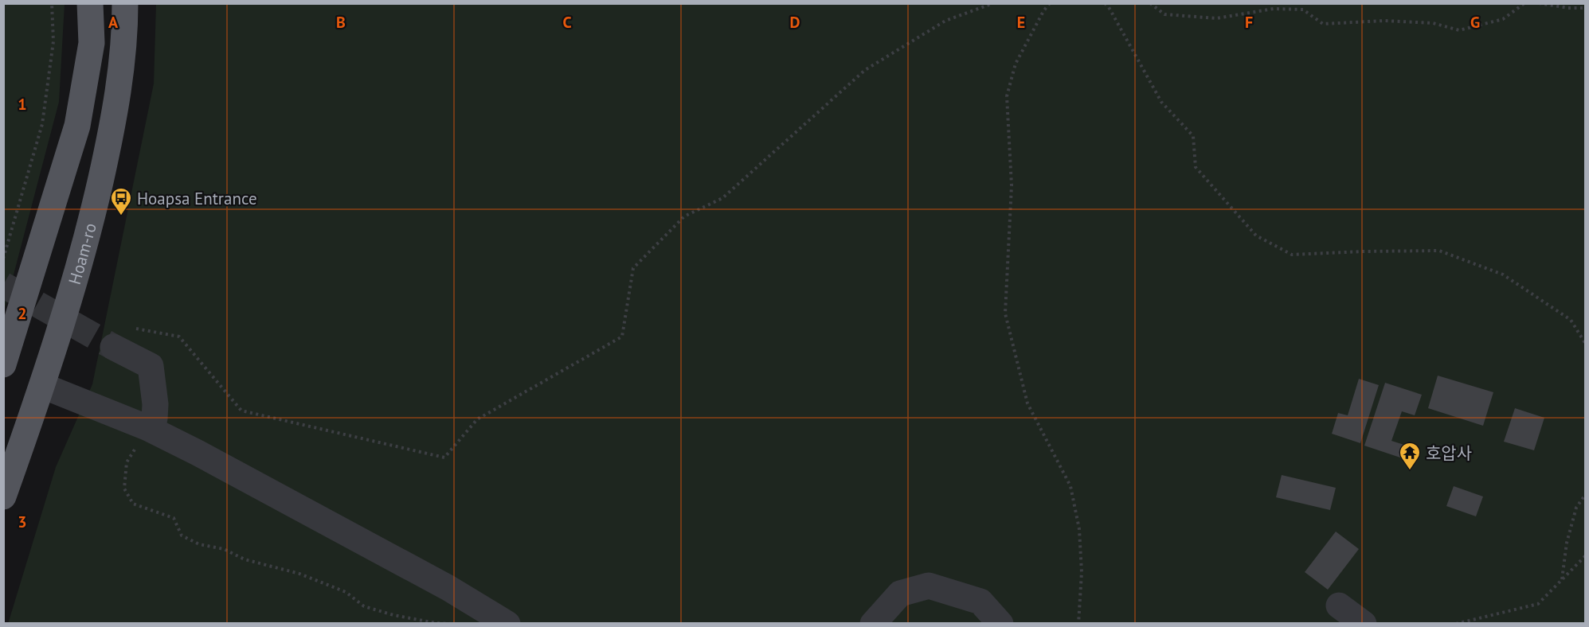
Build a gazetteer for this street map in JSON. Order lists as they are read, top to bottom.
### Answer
{
  "streets": {
    "main road": ["Hoam-ro"]
  },
  "places": {
    "bus stop": ["Hoapsa Entrance"],
    "temple": ["호압사"]
  },
  "grid": {
    "columns": [
      "A",
      "B",
      "C",
      "D",
      "E",
      "F",
      "G"
    ],
    "rows": ["1", "2", "3"]
  }
}
